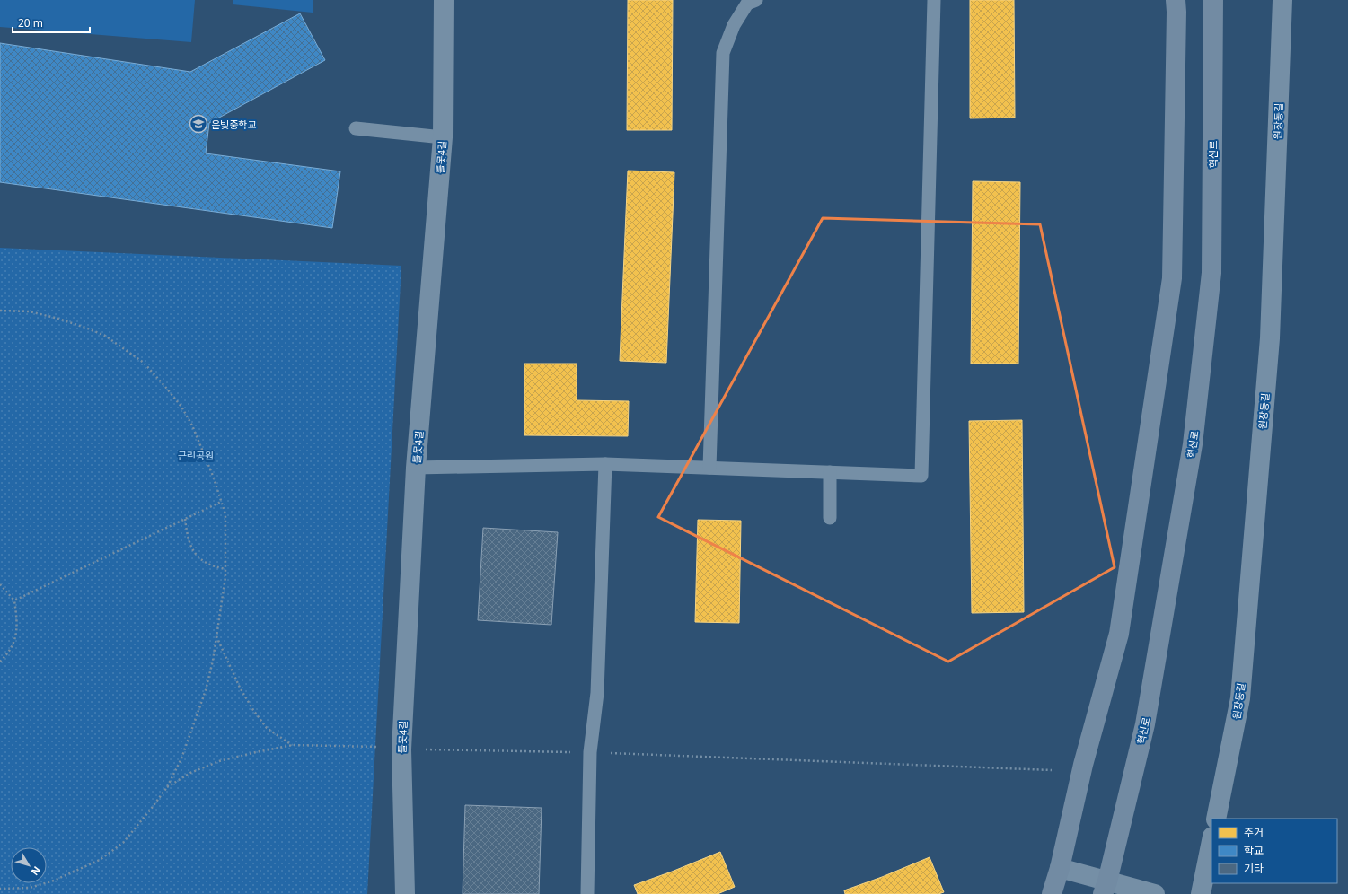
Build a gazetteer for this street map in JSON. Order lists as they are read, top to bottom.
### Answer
{
  "streets": {
    "main road": ["혁신로"],
    "street": ["원장동길", "틀못4길"]
  },
  "parks": ["근린공원"],
  "places": {
    "school or university": ["온빛중학교"]
  },
  "legend": ["주거", "학교", "기타"],
  "scale_bar": "20 m",
  "north": "bottom right"
}
